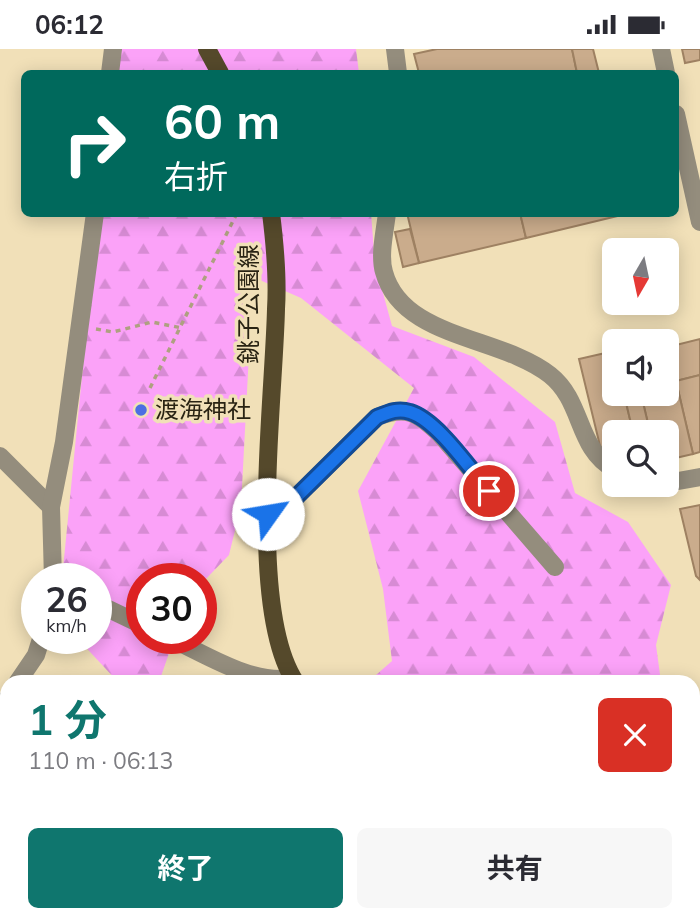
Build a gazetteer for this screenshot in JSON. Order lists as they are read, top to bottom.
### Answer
{
  "streets": {
    "main road": ["銚子公園線"]
  },
  "places": ["渡海神社"],
  "north": "bottom",
  "page": {
    "status": "06:12",
    "turn": ["60 m", "右折"],
    "speed": "26 km/h",
    "limit": "30",
    "heading": ["1 分", "110 m · 06:13"],
    "buttons": ["終了", "共有"]
  }
}
